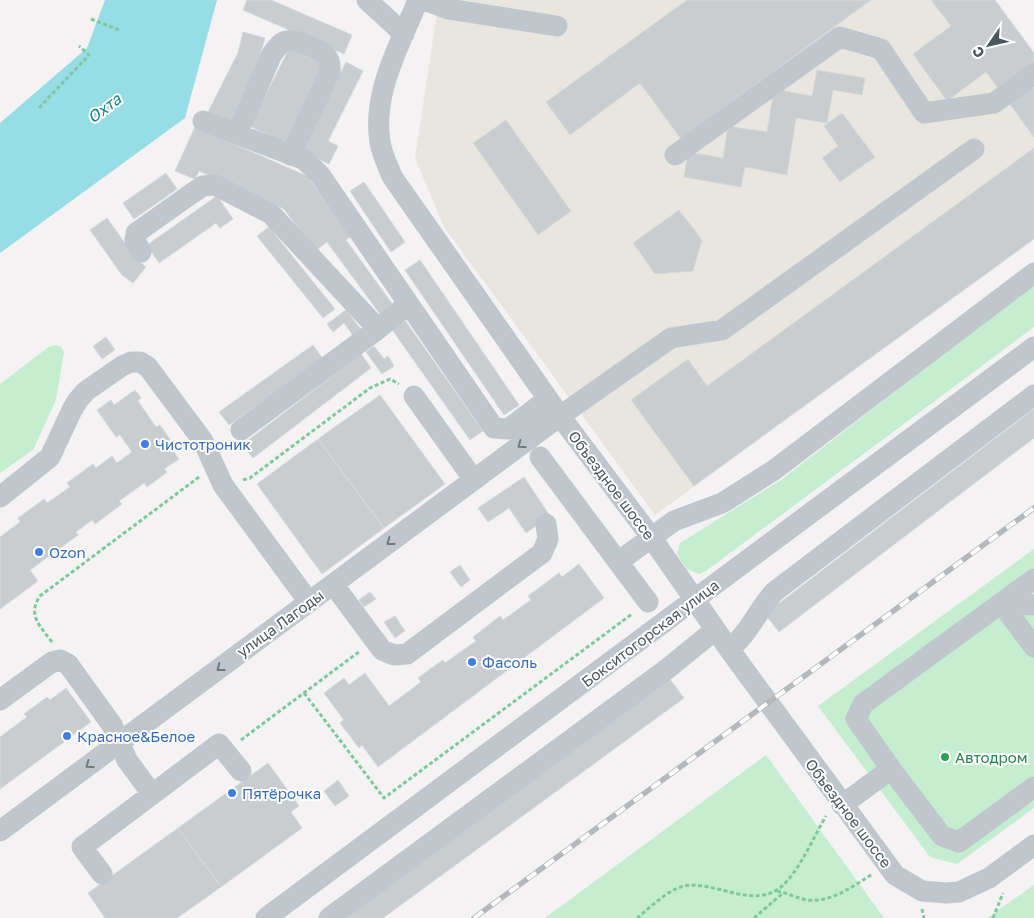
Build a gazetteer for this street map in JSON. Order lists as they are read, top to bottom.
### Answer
{
  "streets": {
    "street": ["Объездное шоссе", "улица Лагоды", "Бокситогорская улица"]
  },
  "crossings": [
    ["Объездное шоссе", "улица Лагоды"],
    ["Объездное шоссе", "Бокситогорская улица"]
  ],
  "water": ["Охта"],
  "places": [
    "Чистотроник",
    "Ozon",
    "Фасоль",
    "Красное&Белое",
    "Автодром",
    "Пятёрочка"
  ],
  "north": "bottom left"
}
